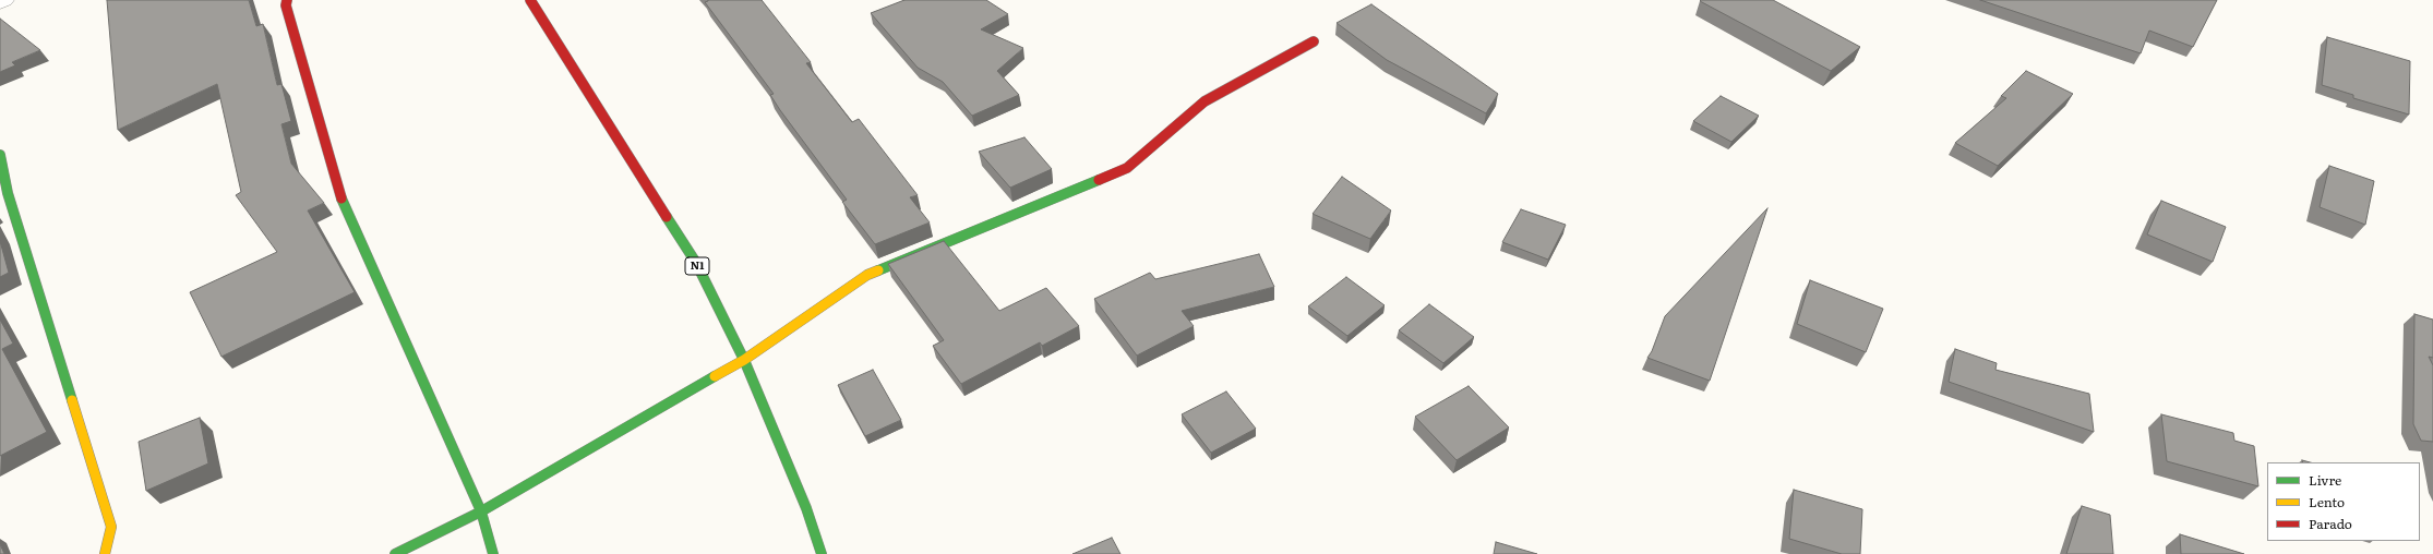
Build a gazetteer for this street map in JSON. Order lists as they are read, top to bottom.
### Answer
{
  "streets": {
    "main road": ["N1"]
  },
  "legend": ["Livre", "Lento", "Parado"]
}
